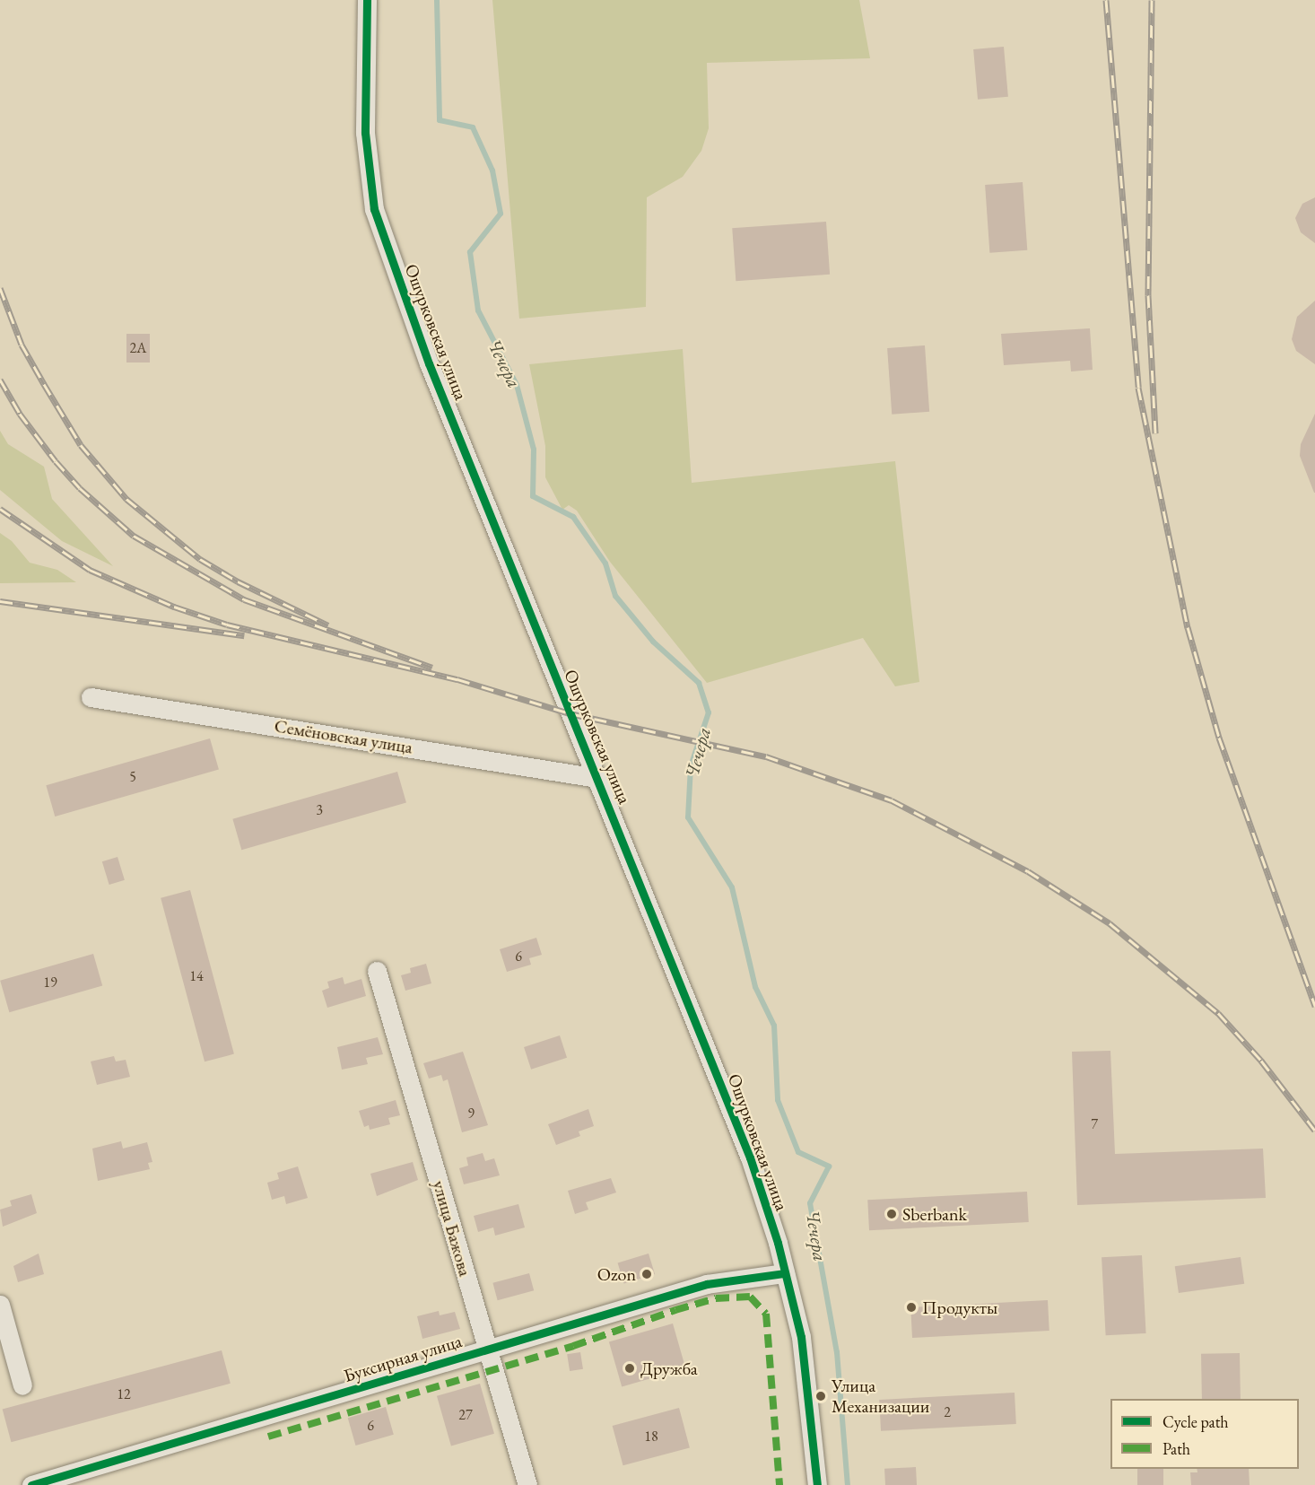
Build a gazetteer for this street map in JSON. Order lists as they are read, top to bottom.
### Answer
{
  "streets": {
    "street": [
      "Ошурковская улица",
      "Семёновская улица",
      "улица Бажова",
      "Буксирная улица"
    ]
  },
  "crossings": [
    ["Ошурковская улица", "Семёновская улица"],
    ["Ошурковская улица", "Буксирная улица"],
    ["улица Бажова", "Буксирная улица"]
  ],
  "water": ["Чечера"],
  "places": [
    "Sberbank",
    "Ozon",
    "Продукты",
    "Дружба",
    "Улица Механизации"
  ],
  "house_numbers": [
    "2А",
    "5",
    "3",
    "6",
    "14",
    "19",
    "9",
    "7",
    "12",
    "2",
    "27",
    "6",
    "18"
  ],
  "legend": ["Cycle path", "Path"]
}
